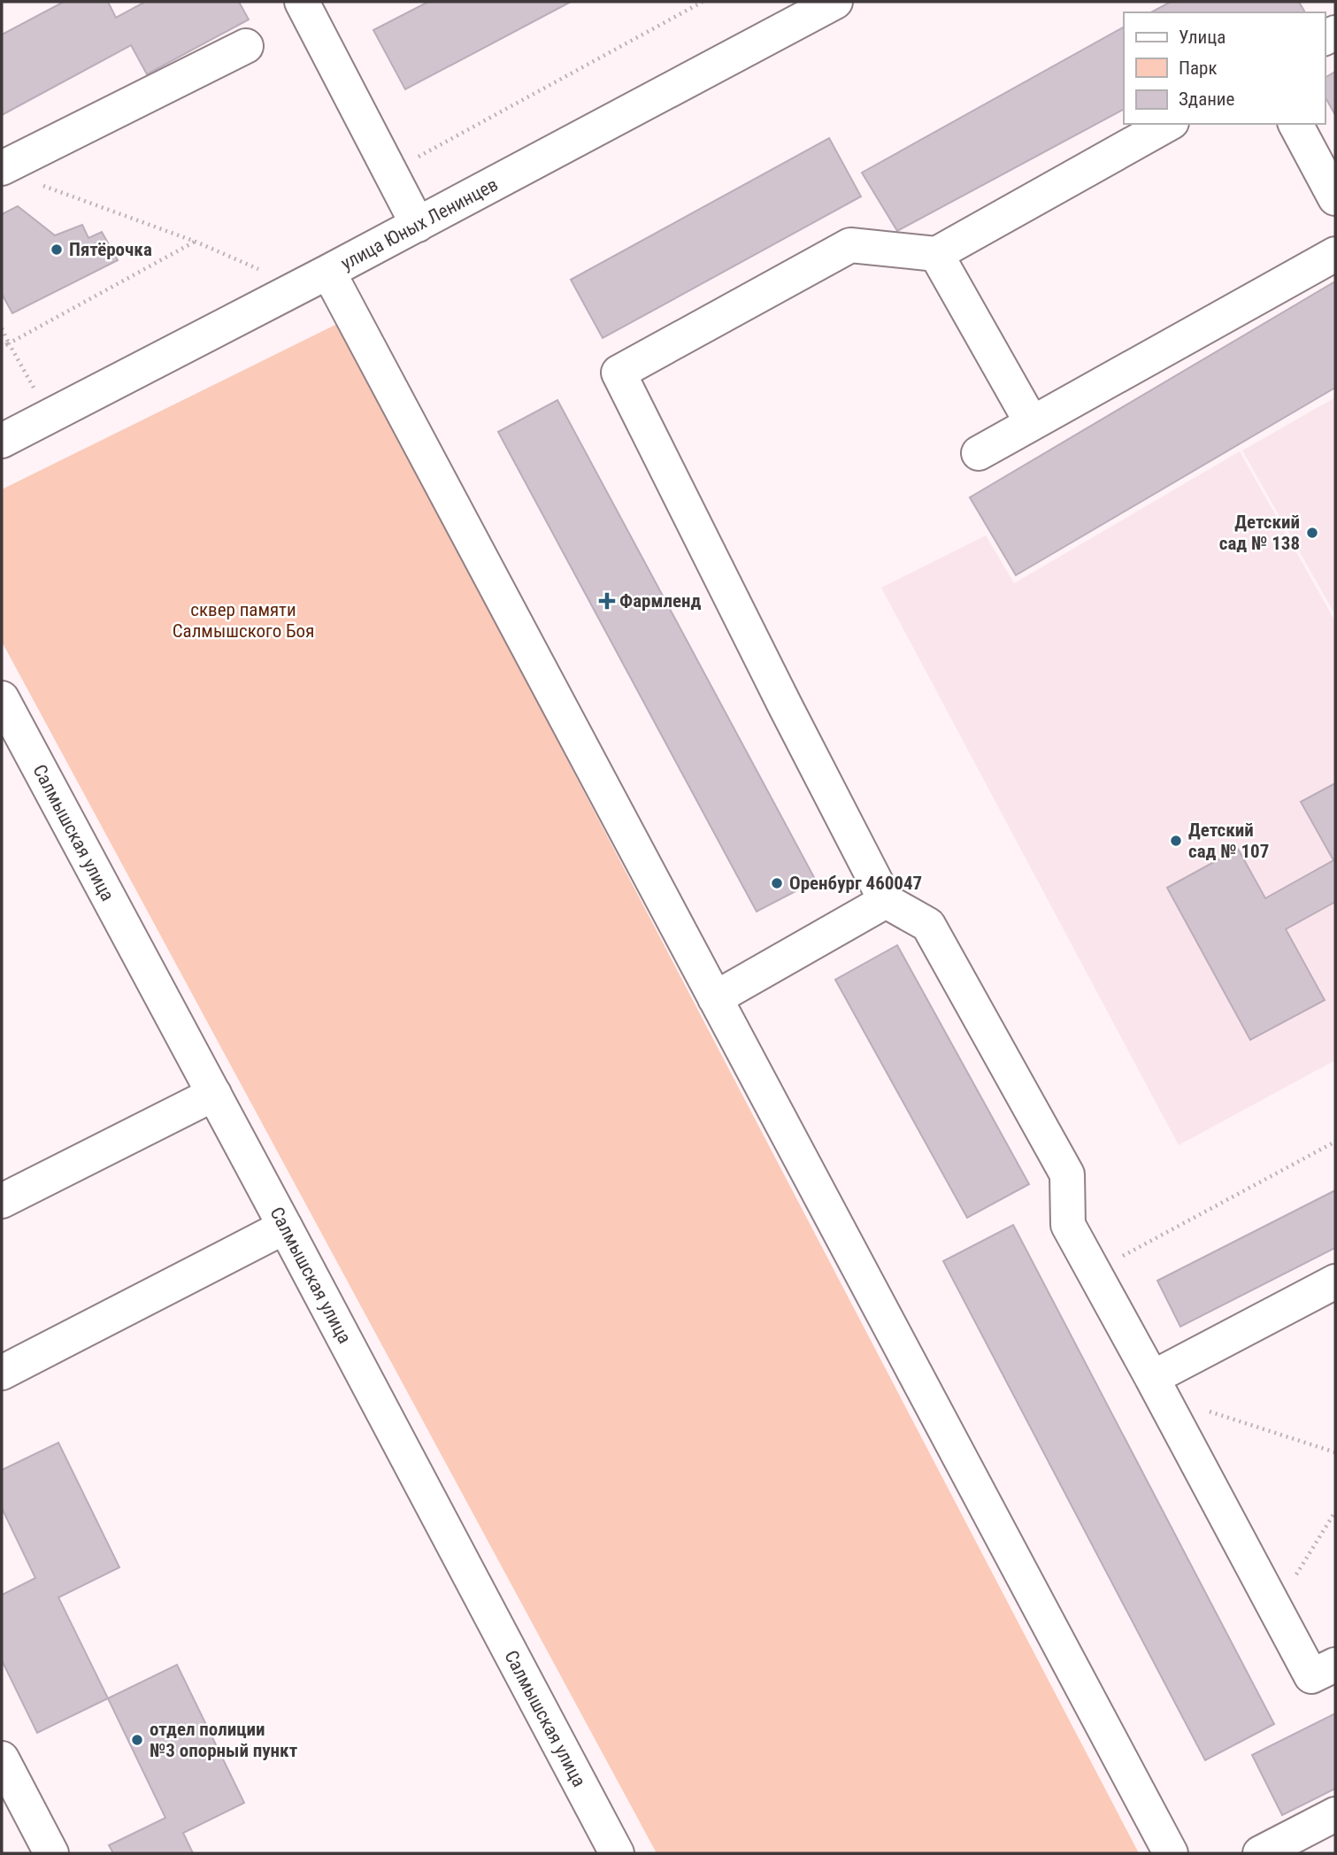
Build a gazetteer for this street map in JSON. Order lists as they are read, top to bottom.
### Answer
{
  "streets": {
    "street": ["улица Юных Ленинцев", "Салмышская улица"]
  },
  "parks": ["сквер памяти Салмышского Боя"],
  "places": {
    "other": [
      "Пятёрочка",
      "Детский сад № 138",
      "Детский сад № 107",
      "Оренбург 460047",
      "отдел полиции №3 опорный пункт"
    ],
    "health": ["Фармленд"]
  },
  "legend": ["Улица", "Парк", "Здание"]
}
